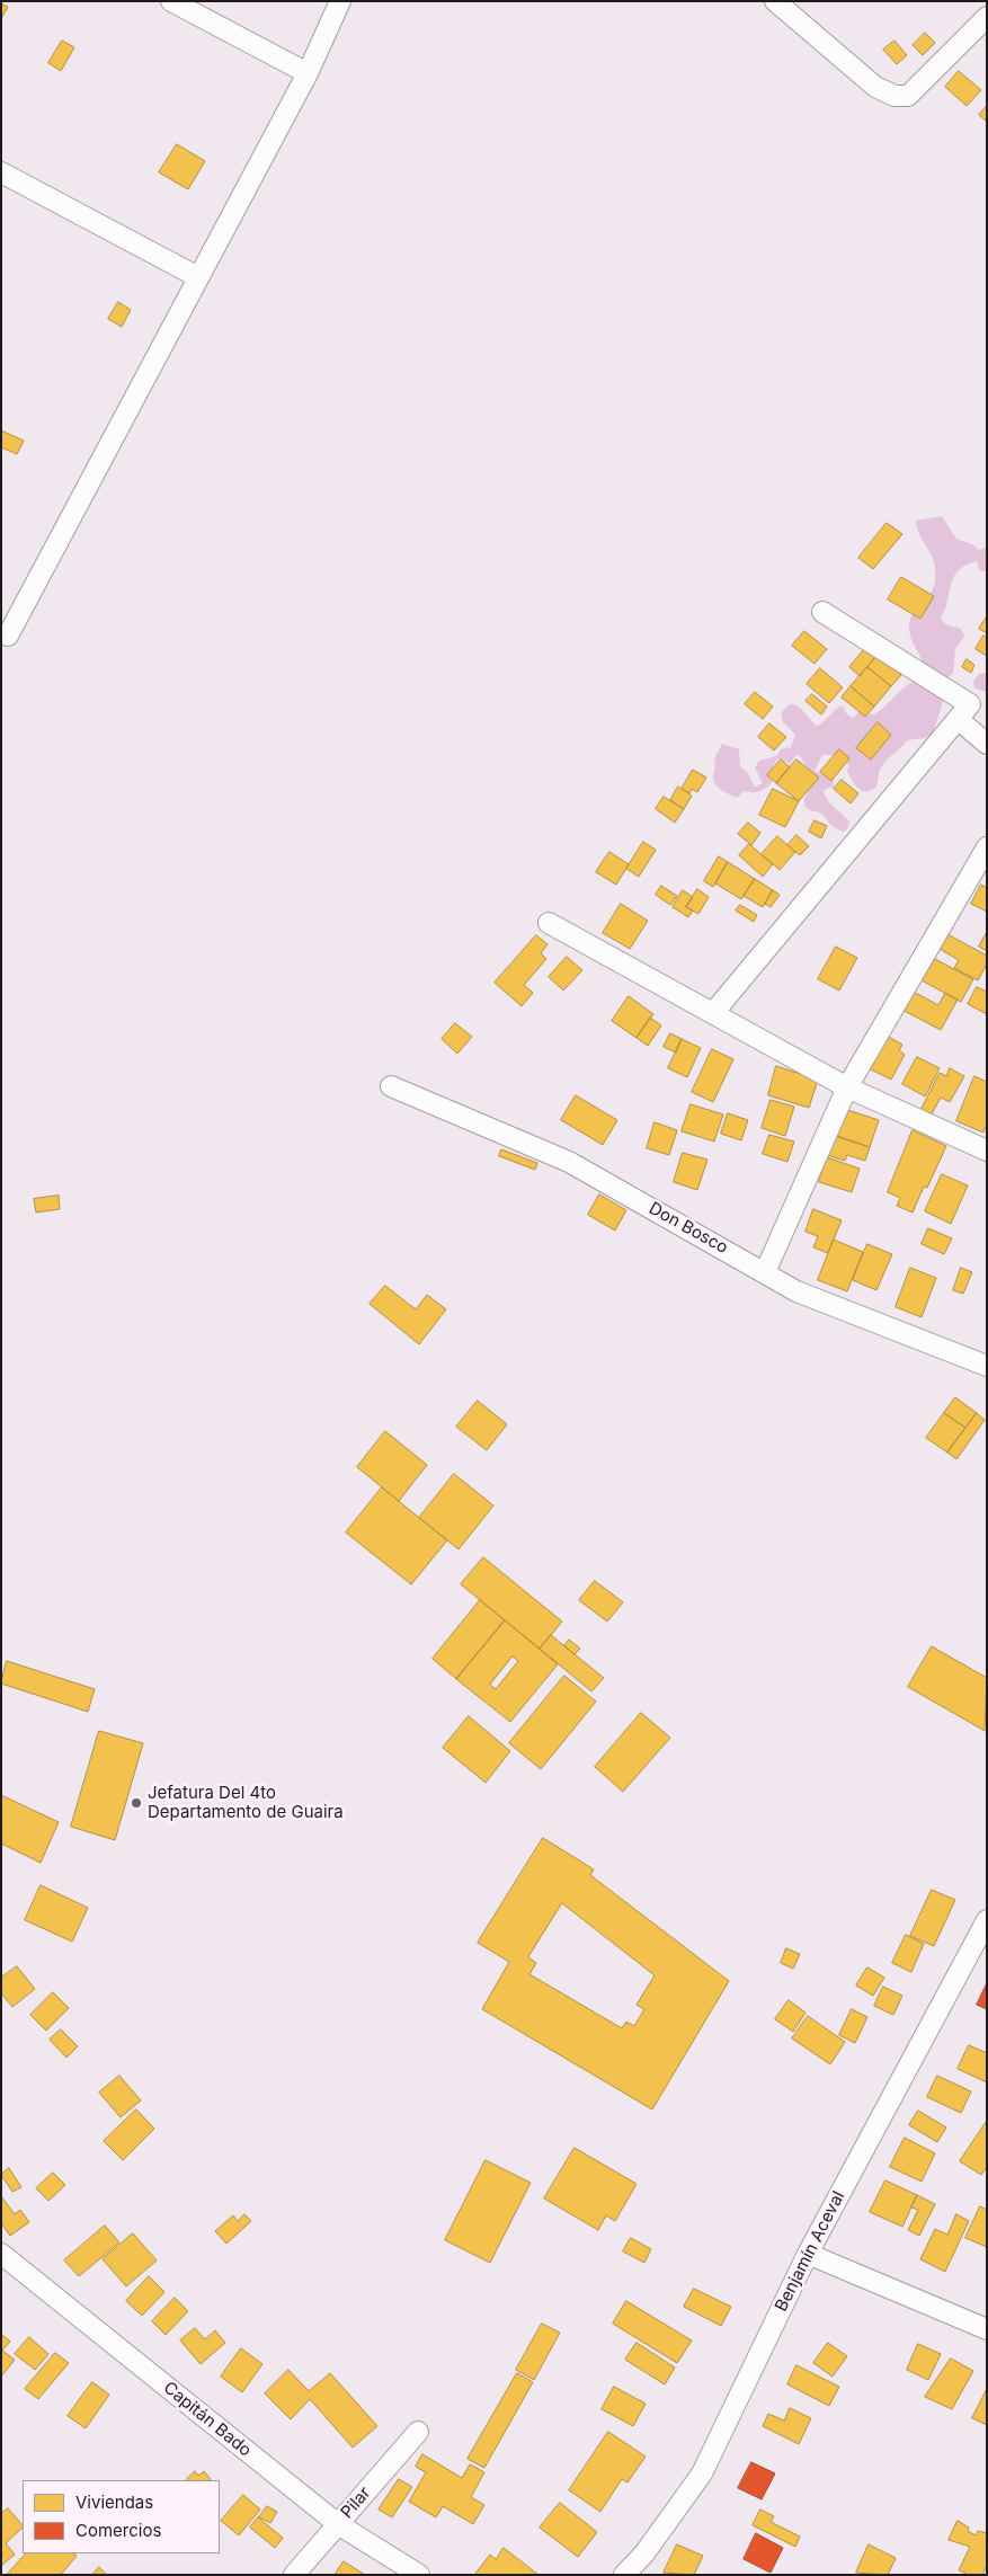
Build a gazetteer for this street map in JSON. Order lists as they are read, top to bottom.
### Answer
{
  "streets": {
    "street": [
      "Don Bosco",
      "Benjamín Aceval",
      "Capitán Bado",
      "Pilar"
    ]
  },
  "crossings": [
    ["Capitán Bado", "Pilar"]
  ],
  "places": ["Jefatura Del 4to Departamento de Guaira"],
  "legend": ["Viviendas", "Comercios"]
}
